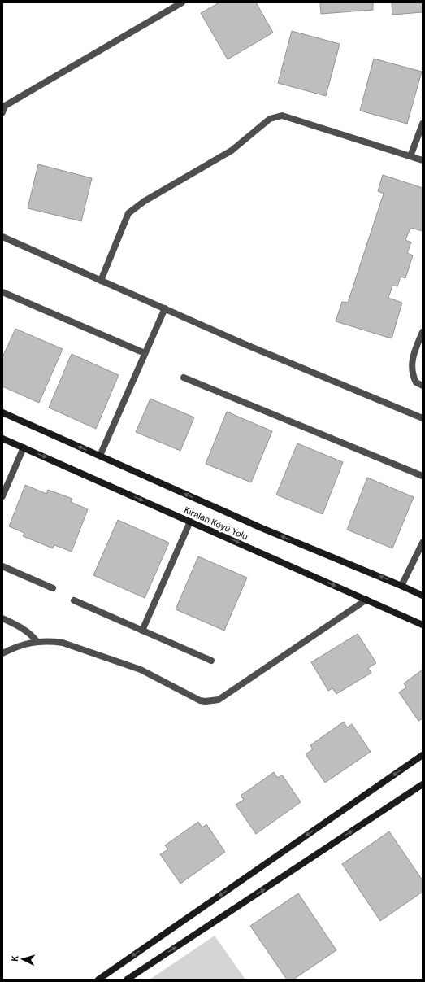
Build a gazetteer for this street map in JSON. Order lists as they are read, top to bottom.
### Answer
{
  "streets": {
    "street": ["Kıralan Köyü Yolu"]
  },
  "north": "left"
}
